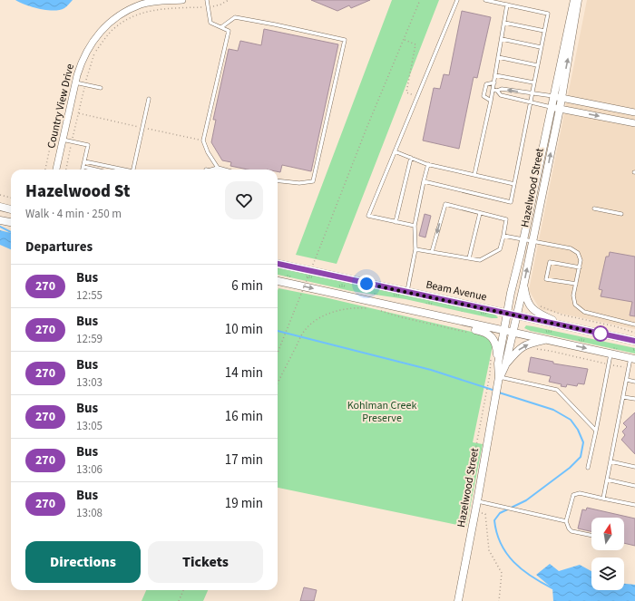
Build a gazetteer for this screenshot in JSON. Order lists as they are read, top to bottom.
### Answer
{
  "streets": {
    "street": ["Country View Drive", "Hazelwood Street", "Beam Avenue"]
  },
  "crossings": [
    ["Hazelwood Street", "Beam Avenue"]
  ],
  "parks": ["Kohlman Creek Preserve"],
  "lines": ["bus line 270"],
  "north": "top",
  "page": {
    "heading": [
      ["Hazelwood St", "Walk · 4 min · 250 m"],
      "Departures"
    ],
    "list": [
      {
        "mark": "270",
        "name": "Bus",
        "note": "12:55",
        "value": "6 min"
      },
      {
        "mark": "270",
        "name": "Bus",
        "note": "12:59",
        "value": "10 min"
      },
      {
        "mark": "270",
        "name": "Bus",
        "note": "13:03",
        "value": "14 min"
      },
      {
        "mark": "270",
        "name": "Bus",
        "note": "13:05",
        "value": "16 min"
      },
      {
        "mark": "270",
        "name": "Bus",
        "note": "13:06",
        "value": "17 min"
      },
      {
        "mark": "270",
        "name": "Bus",
        "note": "13:08",
        "value": "19 min"
      }
    ],
    "buttons": ["Directions", "Tickets"]
  }
}
